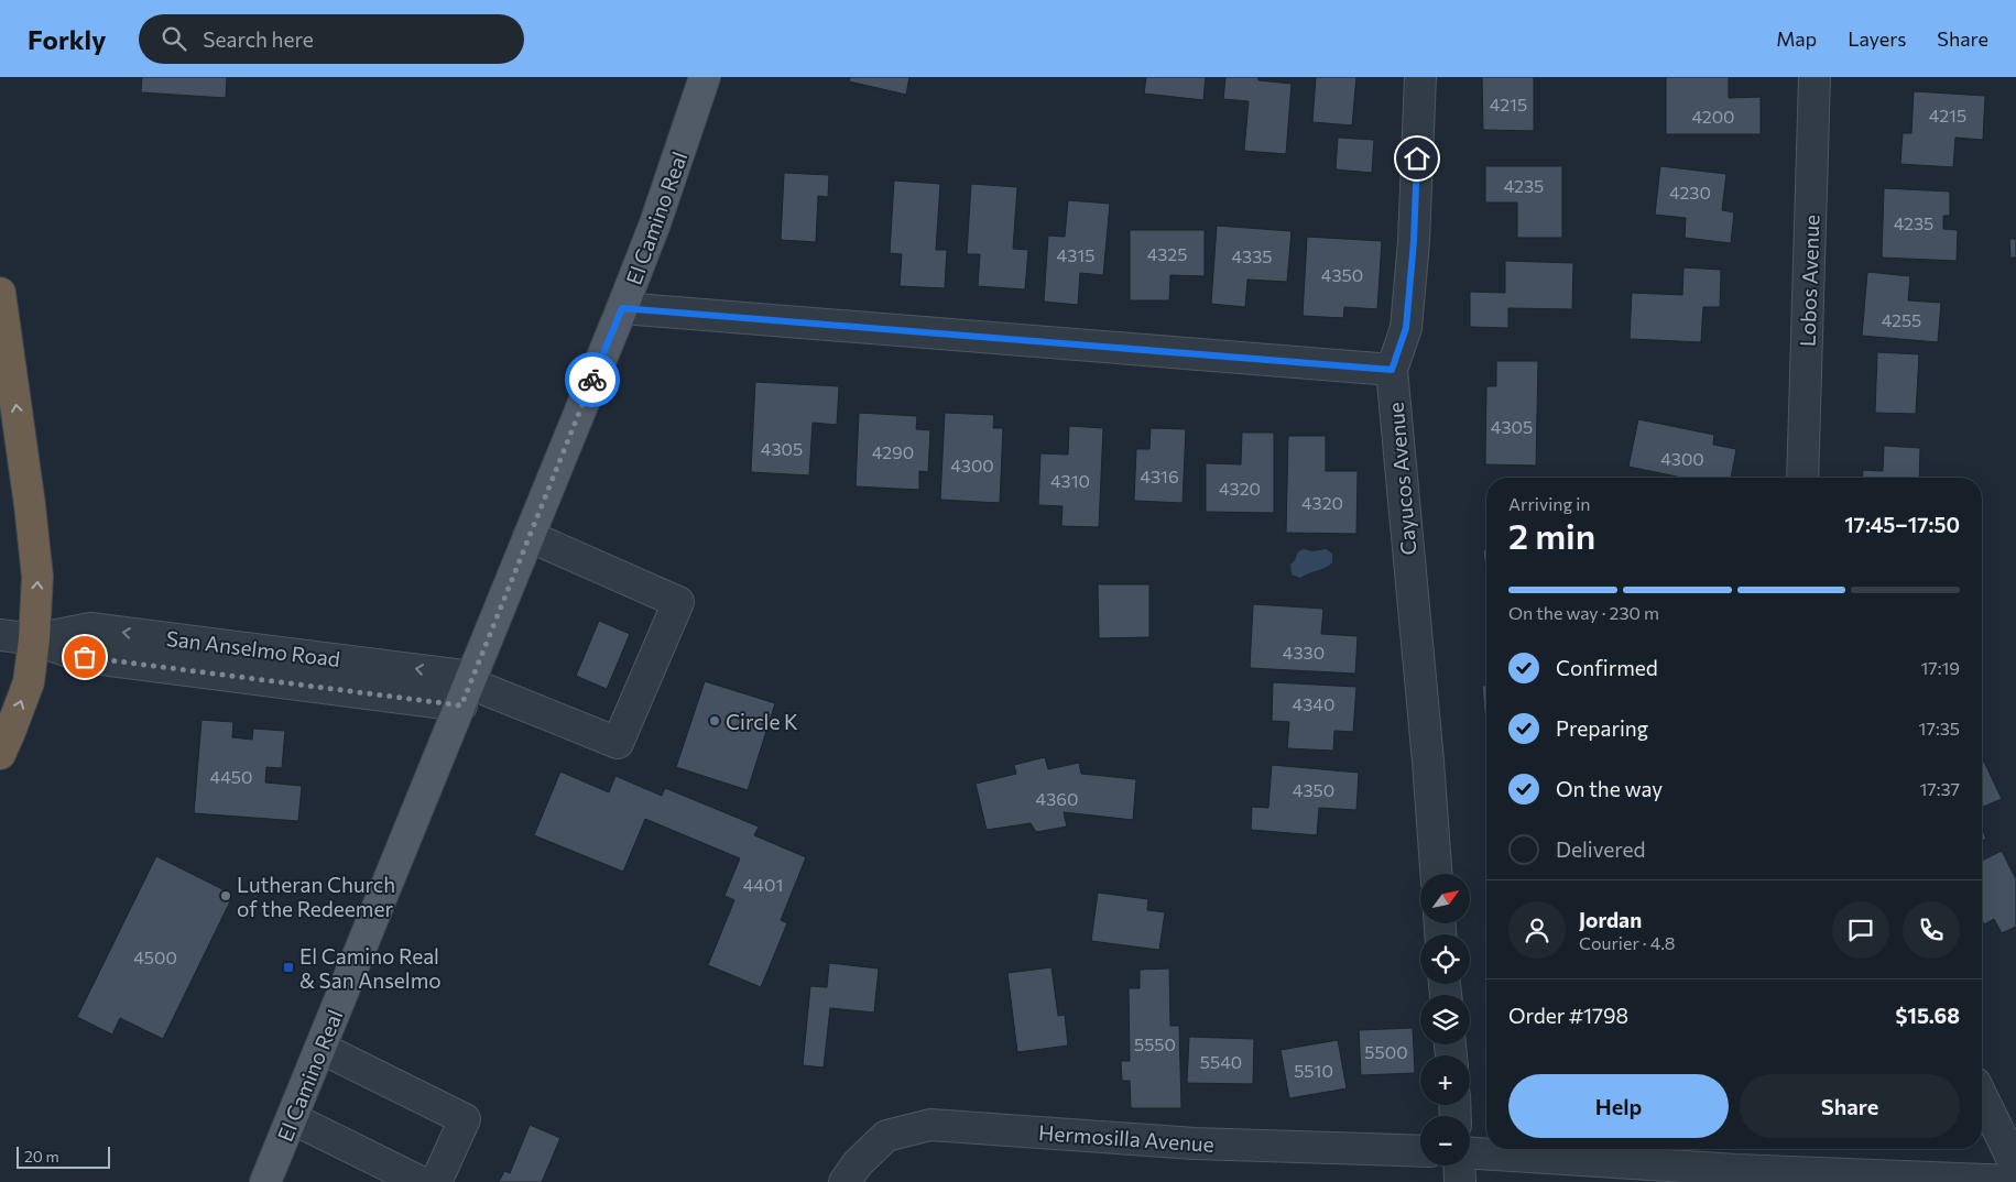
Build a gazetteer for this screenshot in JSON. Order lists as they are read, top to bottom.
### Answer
{
  "streets": {
    "main road": ["El Camino Real"],
    "street": [
      "Lobos Avenue",
      "Cayucos Avenue",
      "San Anselmo Road",
      "Hermosilla Avenue"
    ]
  },
  "crossings": [
    ["El Camino Real", "San Anselmo Road"]
  ],
  "places": {
    "other": ["Circle K", "Lutheran Church of the Redeemer"],
    "transit": ["El Camino Real & San Anselmo"]
  },
  "house_numbers": [
    "4215",
    "4215",
    "4200",
    "4235",
    "4230",
    "4235",
    "4325",
    "4315",
    "4335",
    "4350",
    "4255",
    "4305",
    "4305",
    "4290",
    "4300",
    "4300",
    "4316",
    "4310",
    "4320",
    "4320",
    "4330",
    "4340",
    "4450",
    "4350",
    "4360",
    "4401",
    "4500",
    "5550",
    "5500",
    "5540",
    "5510"
  ],
  "scale_bar": "20 m",
  "north": "top right",
  "page": {
    "header": "Forkly",
    "search": "Search here",
    "nav": ["Map", "Layers", "Share"],
    "heading": ["2 min", "Arriving in", "17:45–17:50"],
    "panel": [
      "Jordan",
      "Courier · 4.8",
      "Order #1798",
      "$15.68"
    ],
    "bar": "On the way · 230 m",
    "list": [
      ["Confirmed", "17:19"],
      ["Preparing", "17:35"],
      ["On the way", "17:37"],
      "Delivered"
    ],
    "map_buttons": ["+", "−"],
    "buttons": ["Help", "Share"],
    "scale": "20 m"
  }
}
